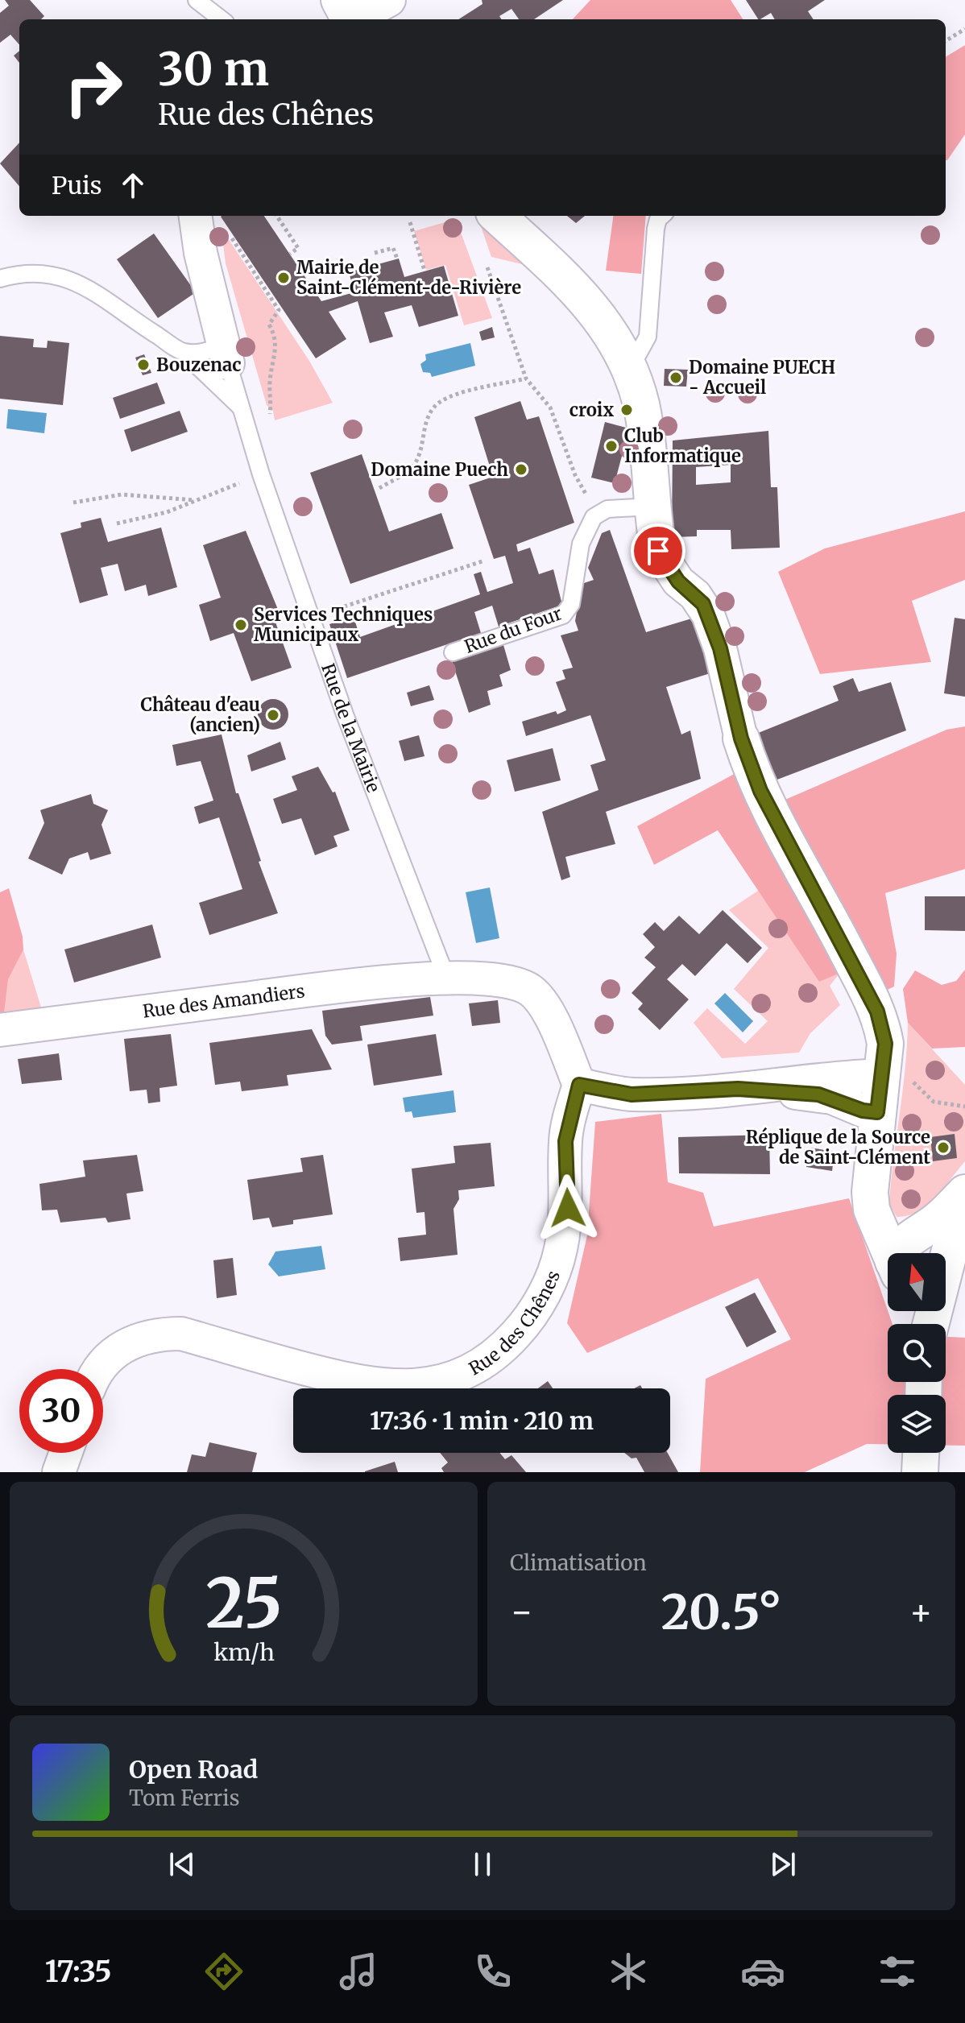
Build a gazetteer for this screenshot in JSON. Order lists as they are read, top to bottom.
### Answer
{
  "streets": {
    "street": ["Rue de la Mairie", "Rue des Amandiers", "Rue des Chênes"],
    "lane": ["Rue du Four"]
  },
  "crossings": [
    ["Rue de la Mairie", "Rue des Amandiers"]
  ],
  "places": [
    "Mairie de Saint-Clément-de-Rivière",
    "Bouzenac",
    "Domaine PUECH - Accueil",
    "croix",
    "Club Informatique",
    "Domaine Puech",
    "Services Techniques Municipaux",
    "Château d'eau (ancien)",
    "Réplique de la Source de Saint-Clément"
  ],
  "north": "top",
  "page": {
    "turn": ["30 m", "Rue des Chênes"],
    "then": "Puis",
    "limit": "30",
    "trip": "17:36 · 1 min · 210 m",
    "tile": "Climatisation",
    "heat": ["−", "20.5°", "+"],
    "song": ["Open Road", "Tom Ferris"],
    "tabs": "17:35",
    "gauge": ["25", "km/h"]
  }
}
